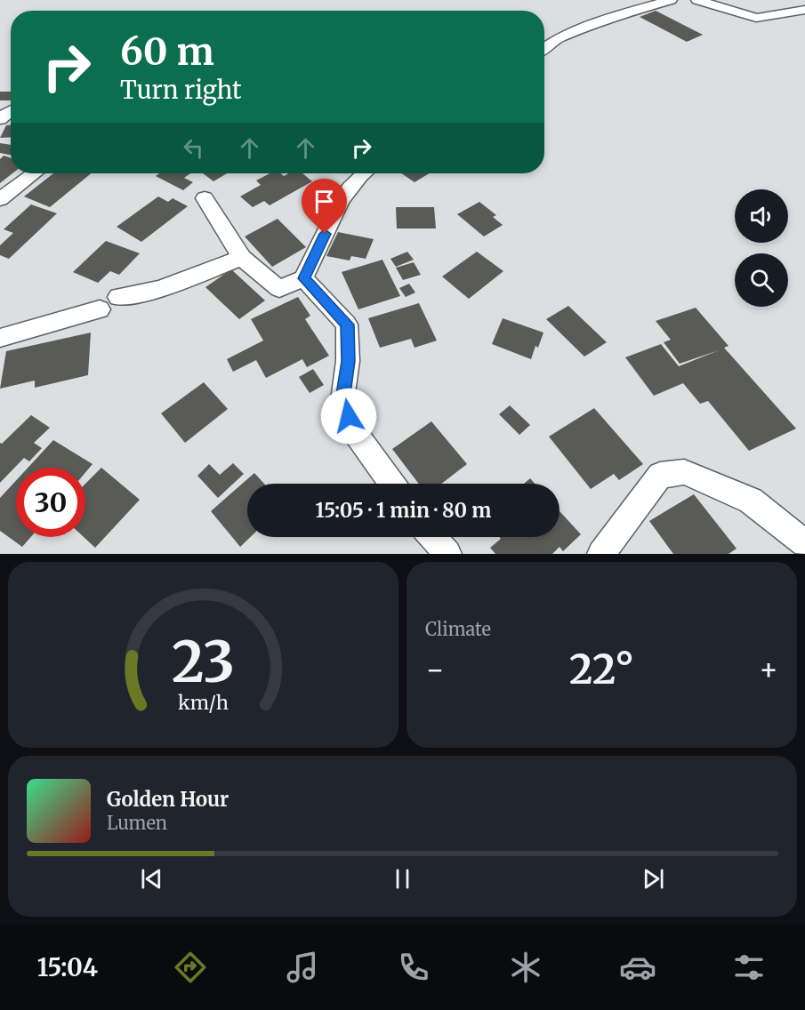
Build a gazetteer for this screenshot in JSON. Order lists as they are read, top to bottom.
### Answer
{
  "page": {
    "turn": ["60 m", "Turn right"],
    "limit": "30",
    "trip": "15:05 · 1 min · 80 m",
    "tile": "Climate",
    "heat": ["−", "22°", "+"],
    "song": ["Golden Hour", "Lumen"],
    "tabs": "15:04",
    "gauge": ["23", "km/h"]
  }
}
